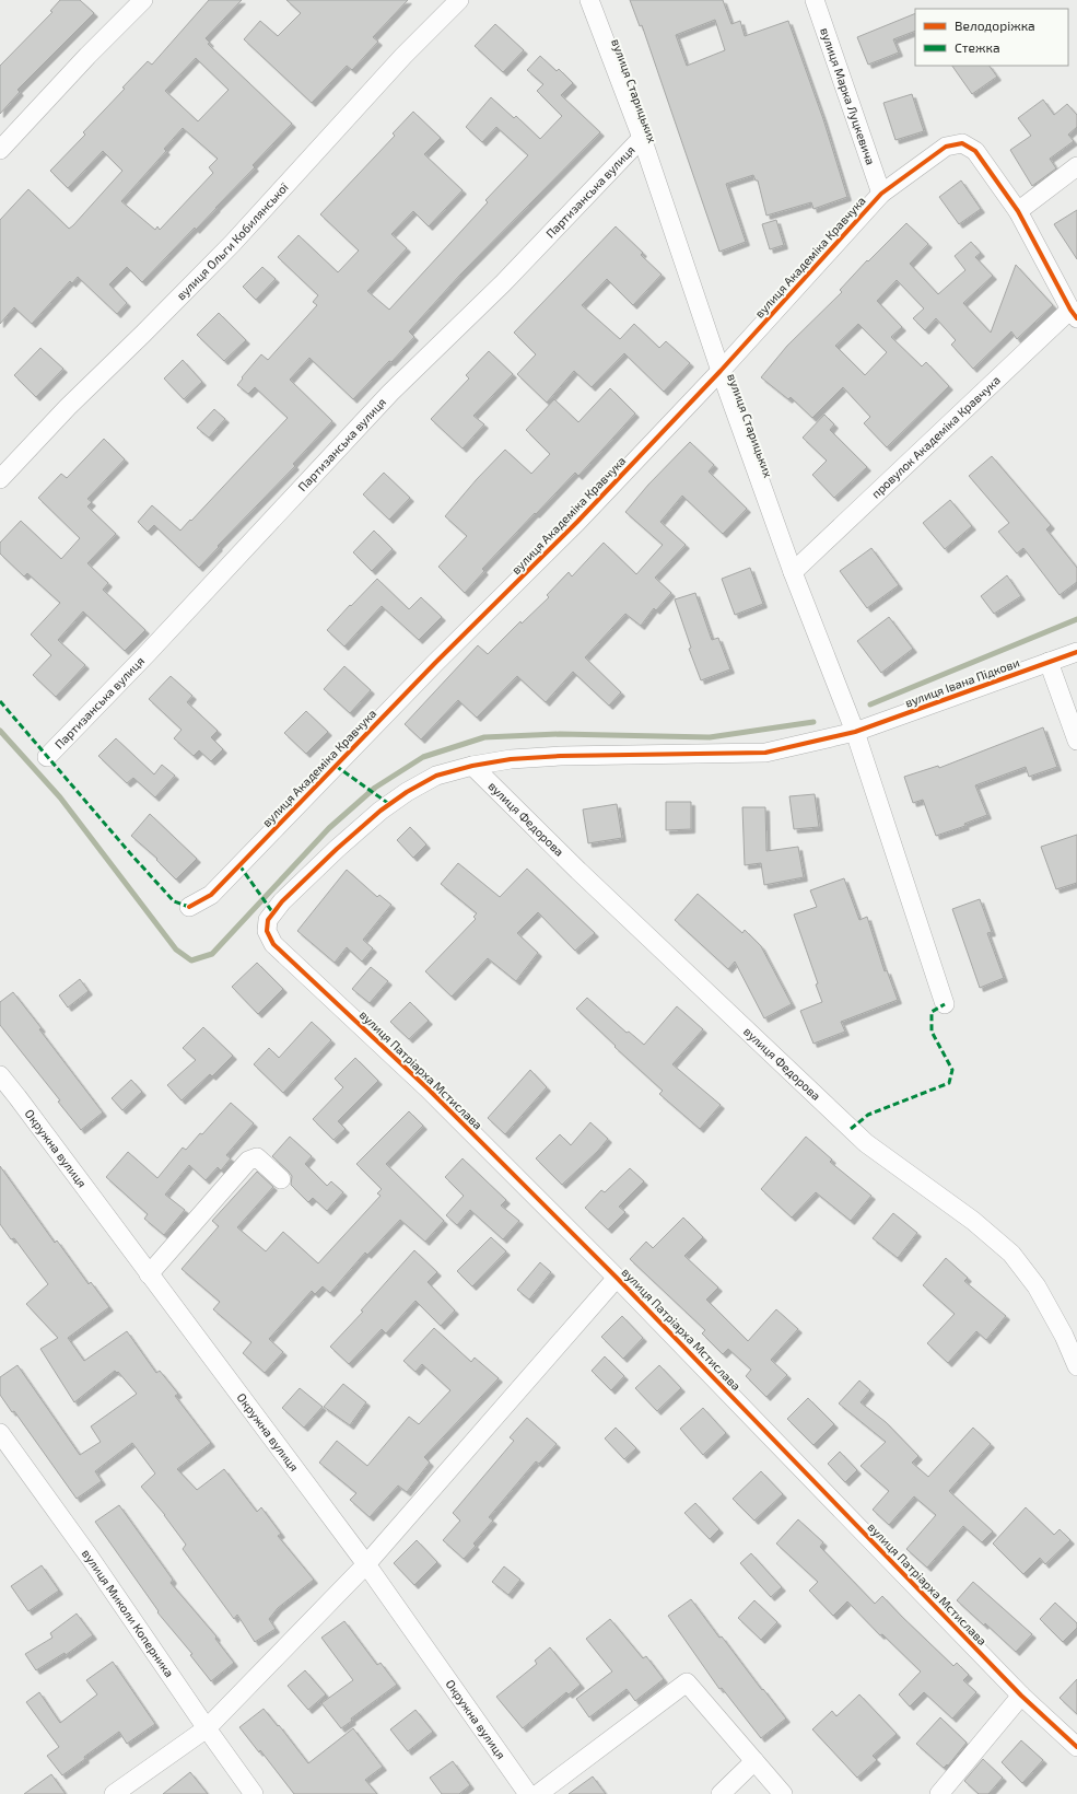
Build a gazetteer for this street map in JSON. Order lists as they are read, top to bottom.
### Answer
{
  "streets": {
    "street": [
      "вулиця Старицьких",
      "вулиця Марка Луцкевича",
      "Партизанська вулиця",
      "вулиця Ольги Кобилянської",
      "вулиця Академіка Кравчука",
      "провулок Академіка Кравчука",
      "вулиця Івана Підкови",
      "вулиця Федорова",
      "вулиця Патріарха Мстислава",
      "Окружна вулиця",
      "вулиця Миколи Коперника"
    ]
  },
  "crossings": [
    ["вулиця Старицьких", "Партизанська вулиця"],
    ["вулиця Старицьких", "вулиця Академіка Кравчука"],
    ["вулиця Старицьких", "провулок Академіка Кравчука"],
    ["вулиця Старицьких", "вулиця Івана Підкови"],
    ["вулиця Марка Луцкевича", "вулиця Академіка Кравчука"],
    ["вулиця Івана Підкови", "вулиця Федорова"],
    ["вулиця Івана Підкови", "вулиця Патріарха Мстислава"]
  ],
  "legend": ["Велодоріжка", "Стежка"]
}
